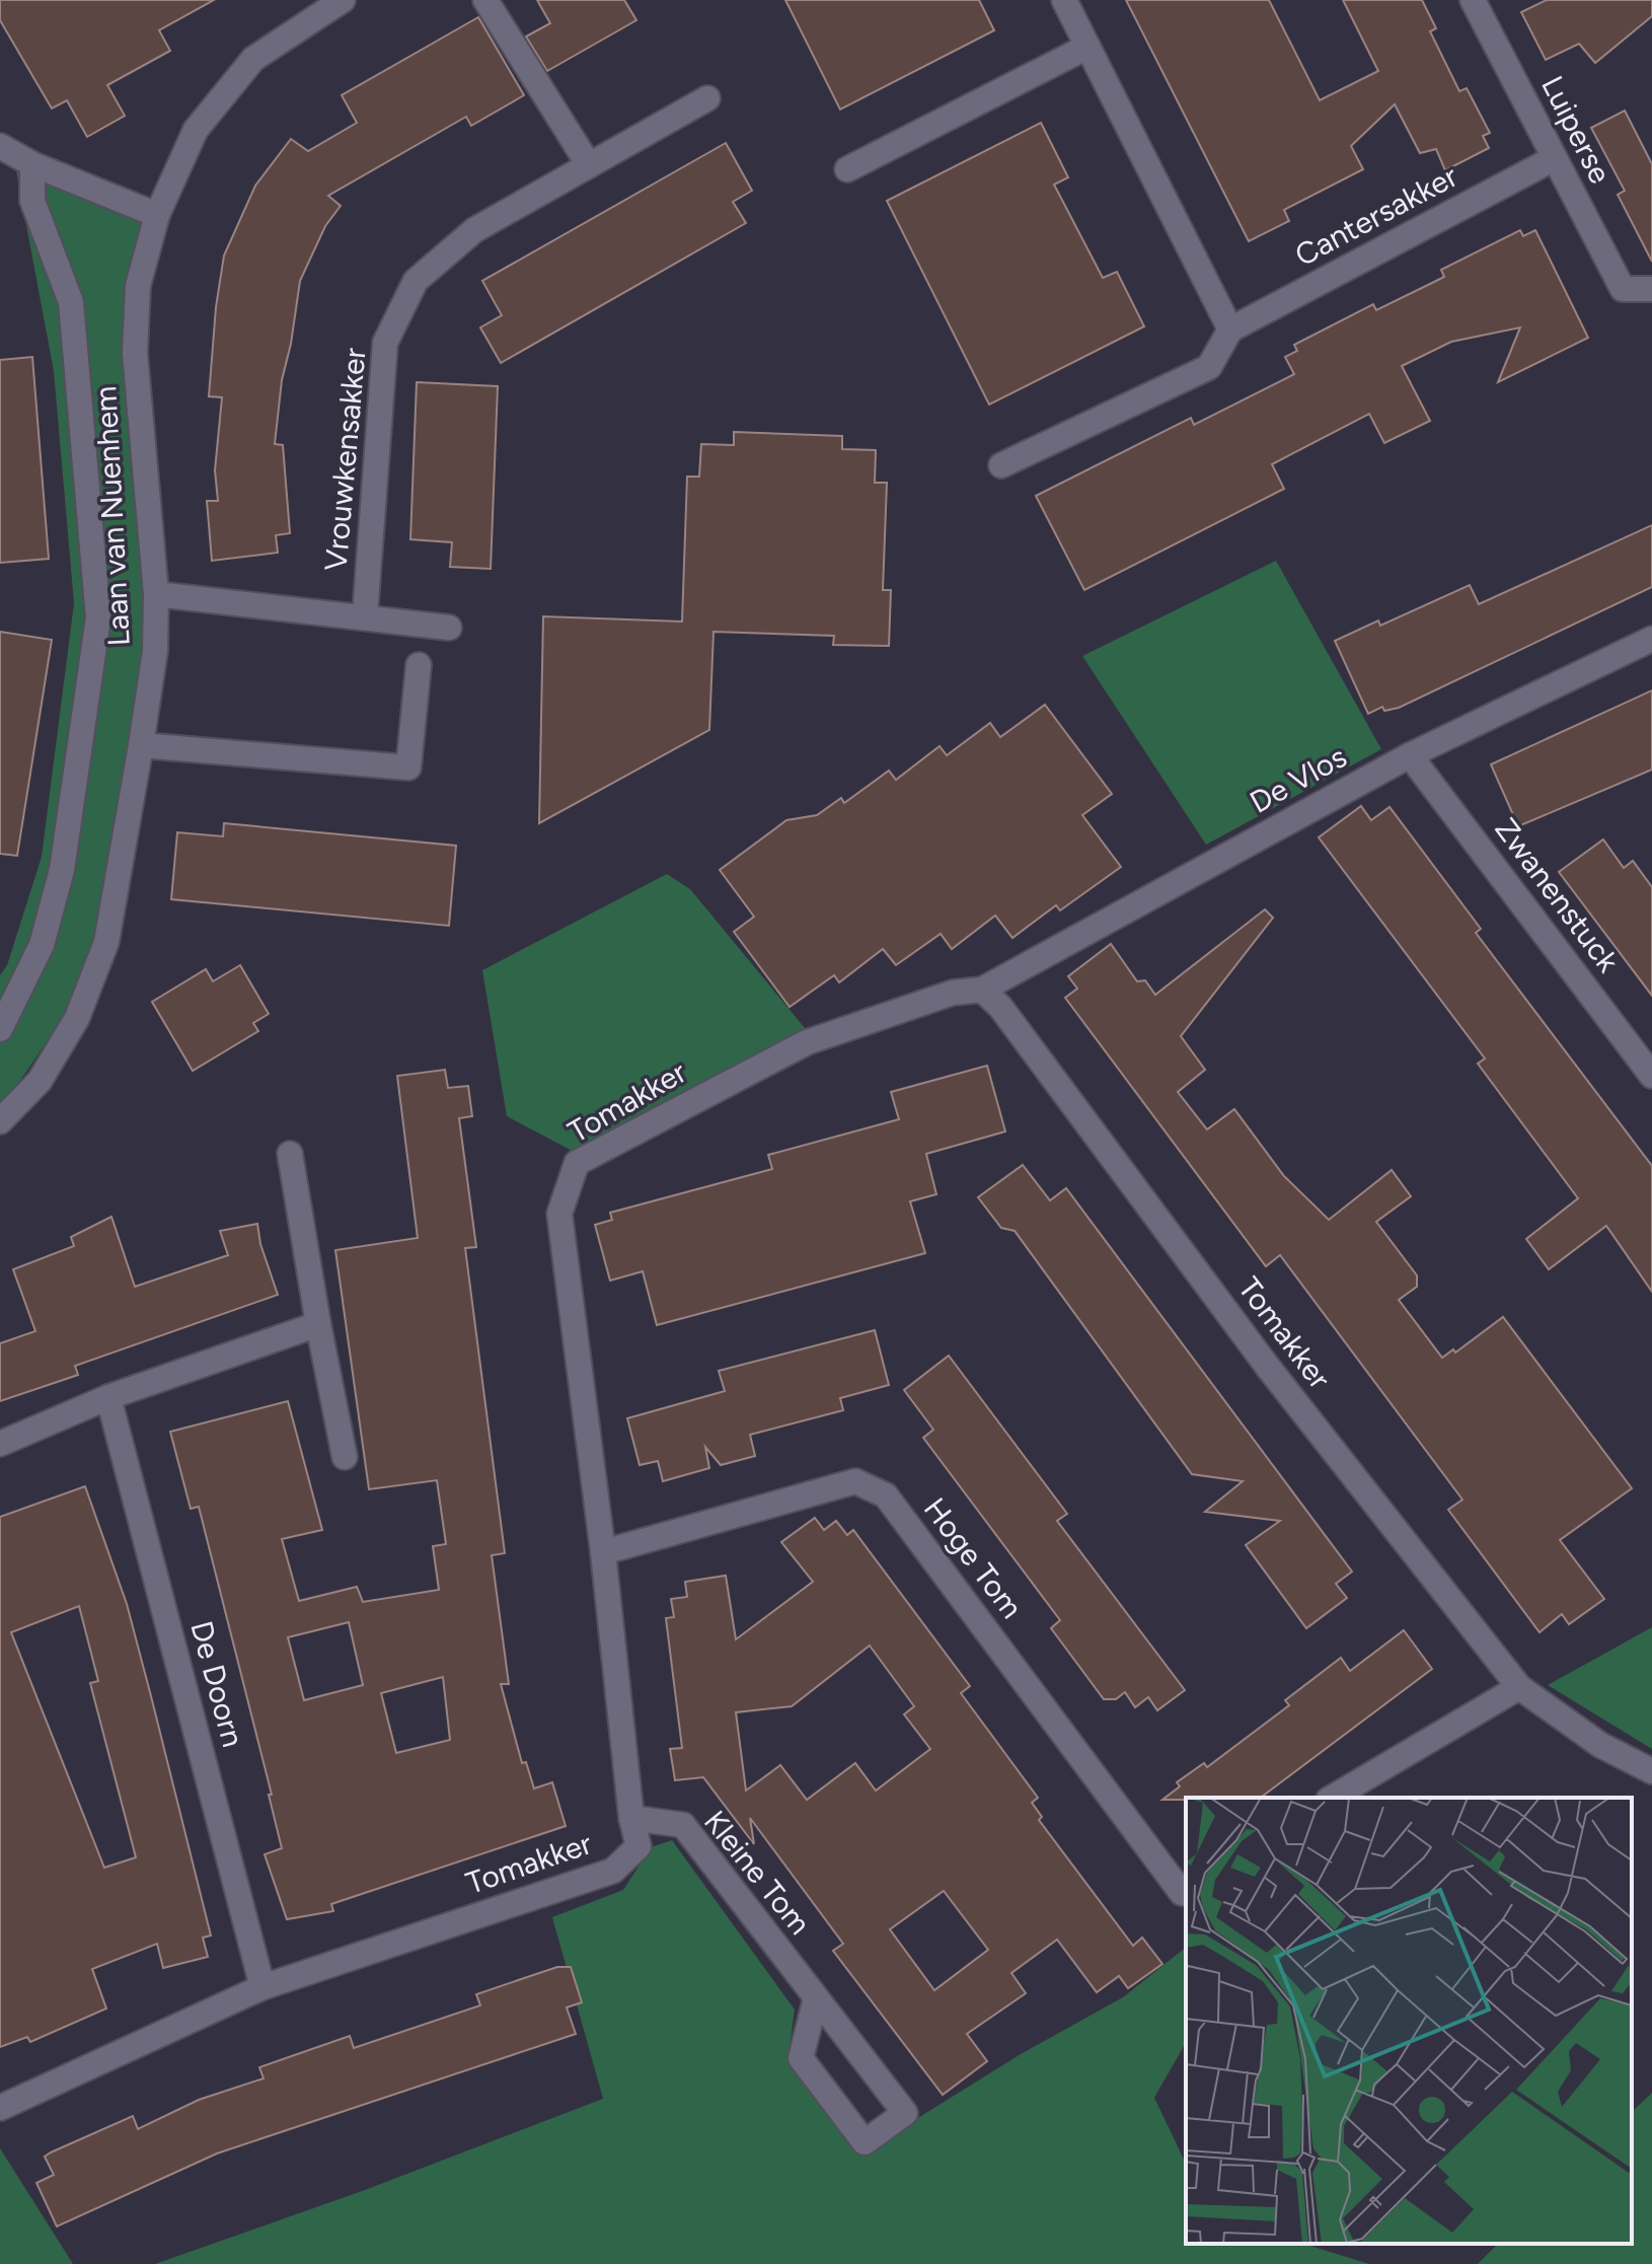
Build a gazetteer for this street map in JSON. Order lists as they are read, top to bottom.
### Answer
{
  "streets": {
    "street": [
      "Luiperse",
      "Cantersakker",
      "Vrouwkensakker",
      "Laan van Nuenhem",
      "De Vlos",
      "Zwanenstuck",
      "Tomakker",
      "Hoge Tom",
      "De Doorn",
      "Kleine Tom"
    ]
  },
  "crossings": [
    ["Luiperse", "Cantersakker"],
    ["Vrouwkensakker", "Laan van Nuenhem"],
    ["De Vlos", "Zwanenstuck"],
    ["De Vlos", "Tomakker"],
    ["Tomakker", "Hoge Tom"],
    ["Tomakker", "De Doorn"],
    ["Tomakker", "Kleine Tom"]
  ]
}
